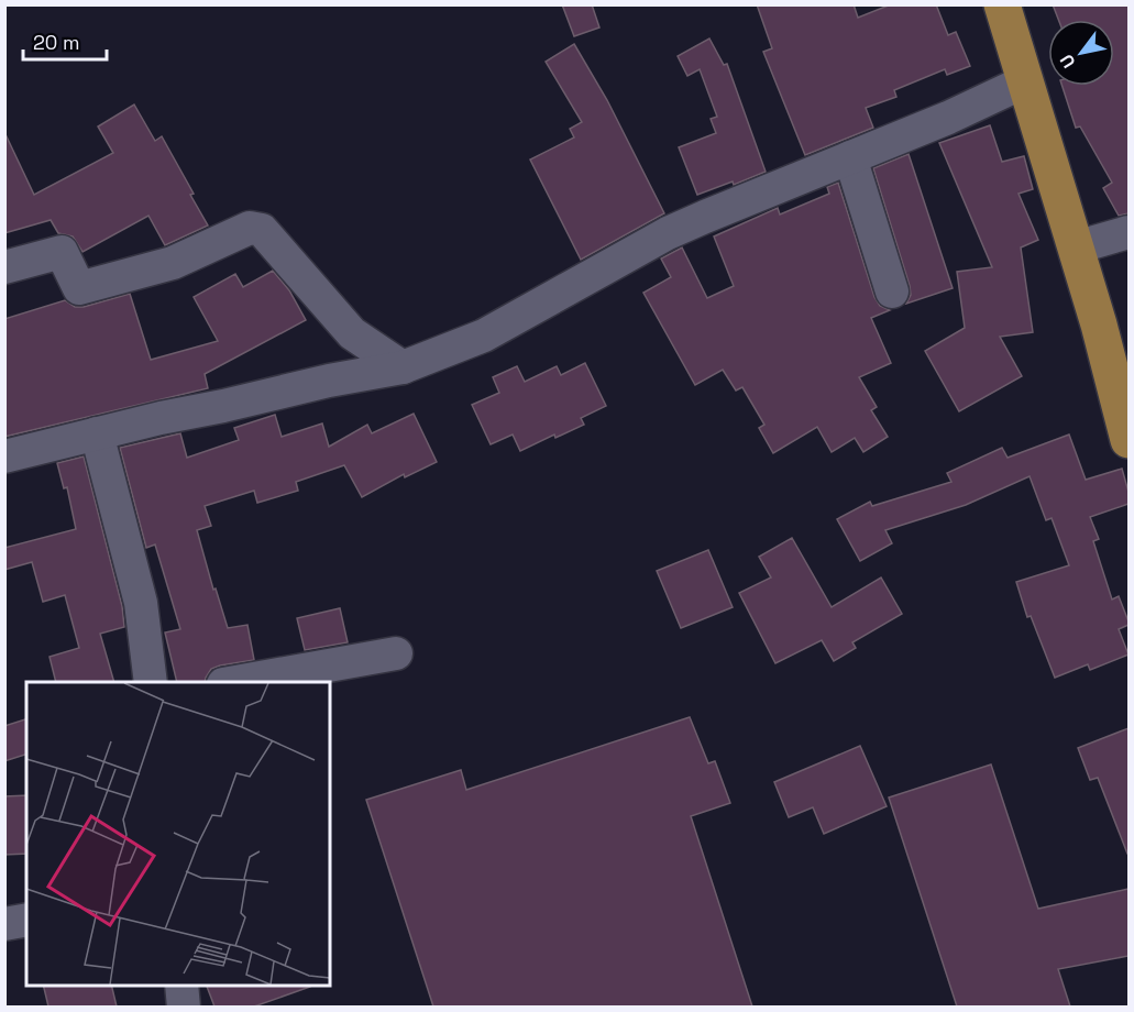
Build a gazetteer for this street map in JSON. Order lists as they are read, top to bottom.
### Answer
{
  "scale_bar": "20 m",
  "north": "bottom left"
}
